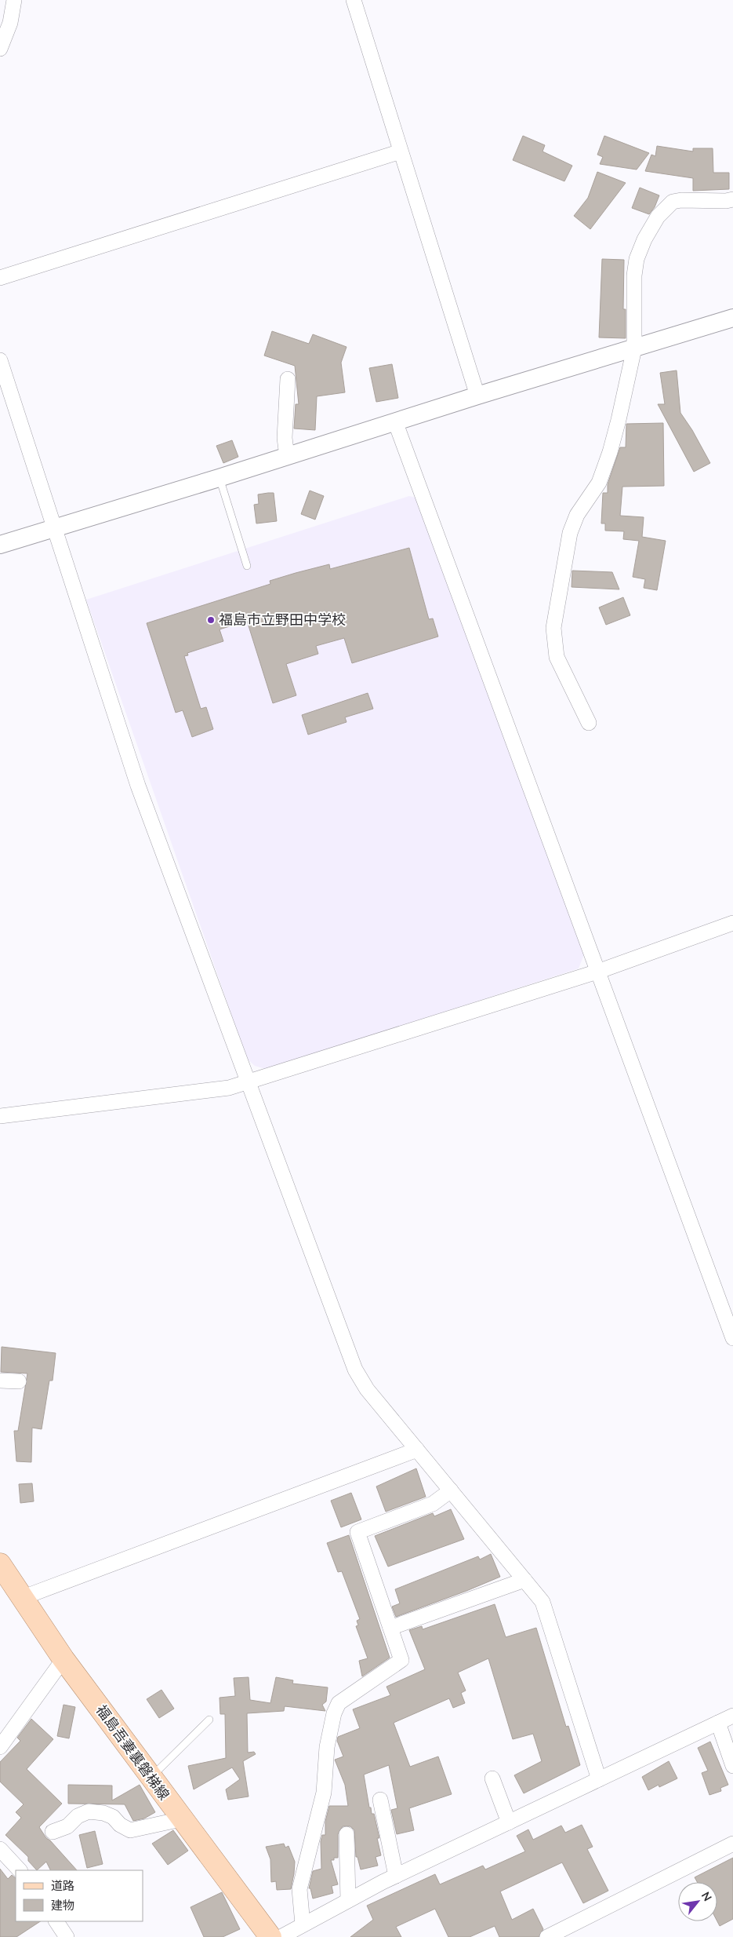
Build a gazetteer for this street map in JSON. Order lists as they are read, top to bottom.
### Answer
{
  "streets": {
    "main road": ["福島吾妻裏磐梯線"]
  },
  "places": ["福島市立野田中学校"],
  "legend": ["道路", "建物"],
  "north": "top right"
}
